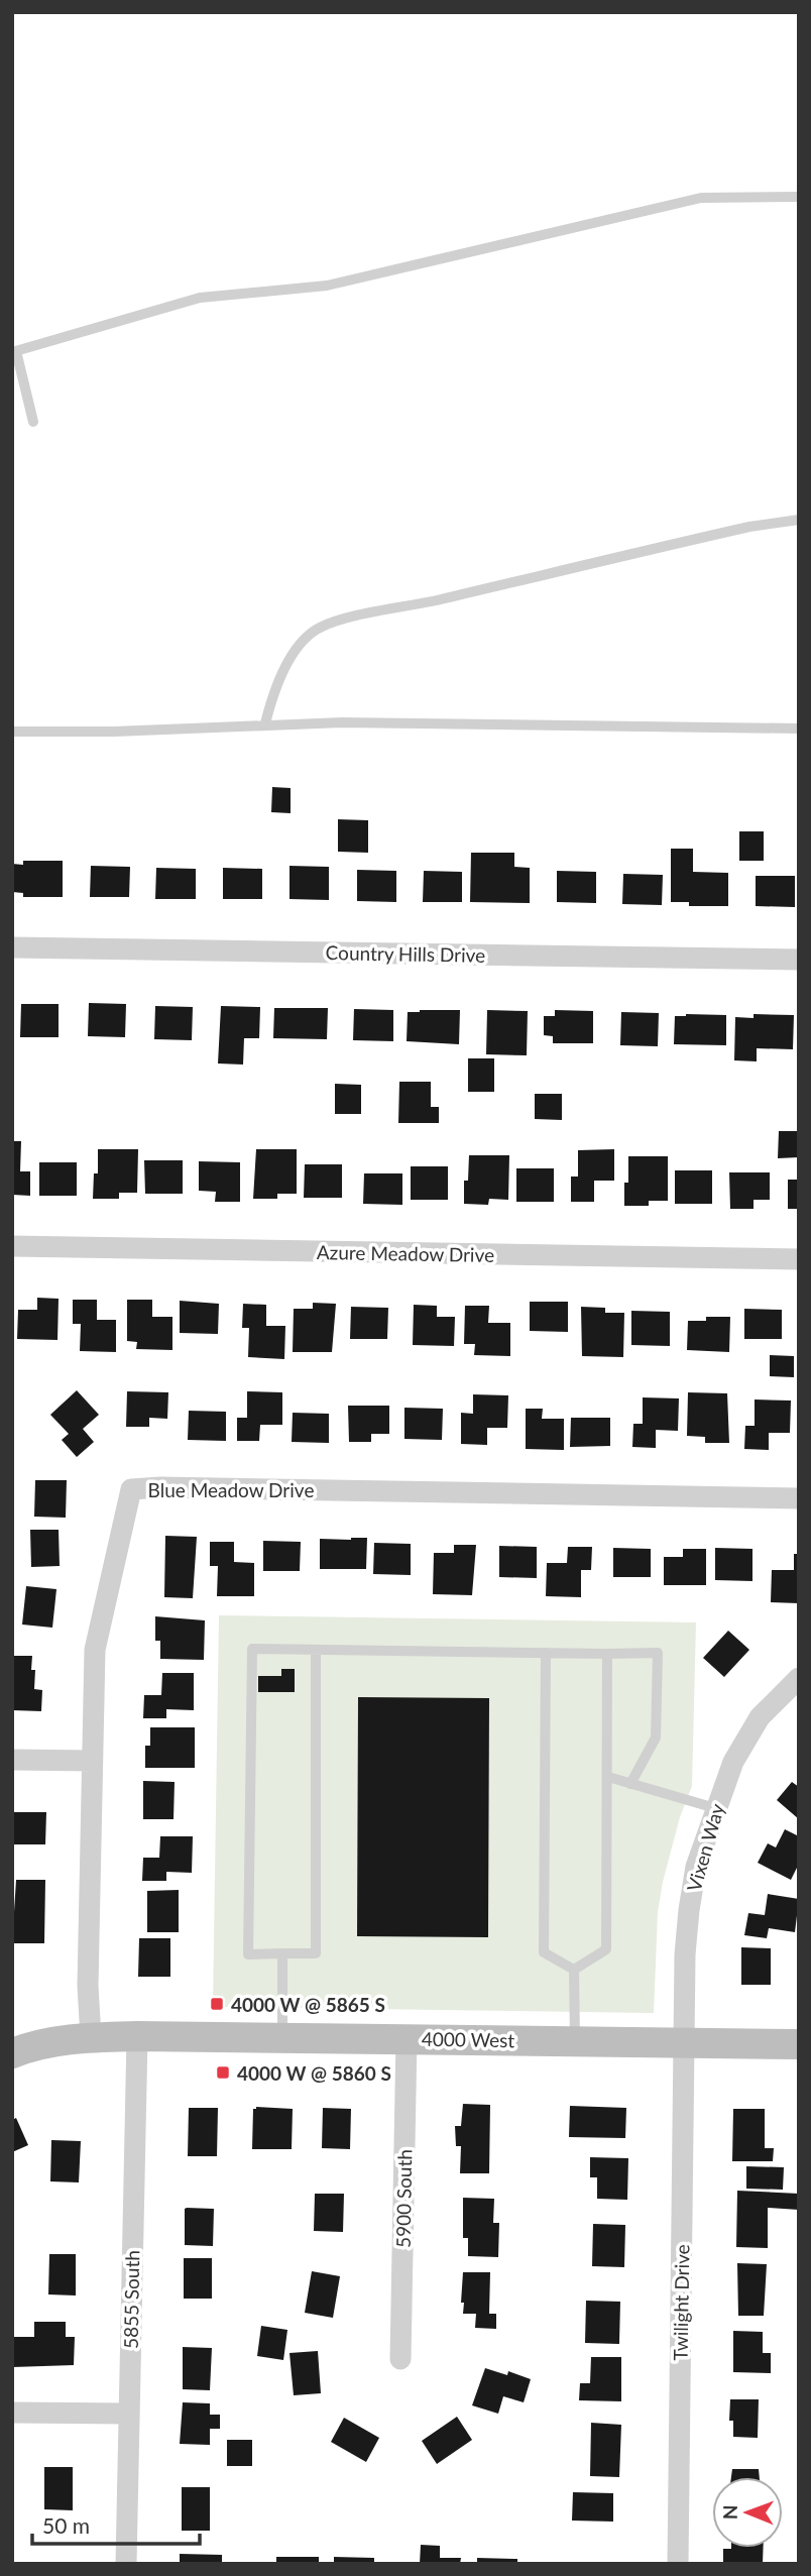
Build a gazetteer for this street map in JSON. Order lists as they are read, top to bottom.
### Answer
{
  "streets": {
    "street": [
      "Country Hills Drive",
      "Azure Meadow Drive",
      "Blue Meadow Drive",
      "Vixen Way",
      "4000 West",
      "5900 South",
      "5855 South",
      "Twilight Drive"
    ]
  },
  "crossings": [
    ["Blue Meadow Drive", "4000 West"],
    ["Vixen Way", "4000 West"],
    ["Vixen Way", "Twilight Drive"],
    ["4000 West", "5900 South"],
    ["4000 West", "5855 South"],
    ["4000 West", "Twilight Drive"]
  ],
  "places": {
    "transit": ["4000 W @ 5865 S", "4000 W @ 5860 S"]
  },
  "scale_bar": "50 m",
  "north": "left"
}
